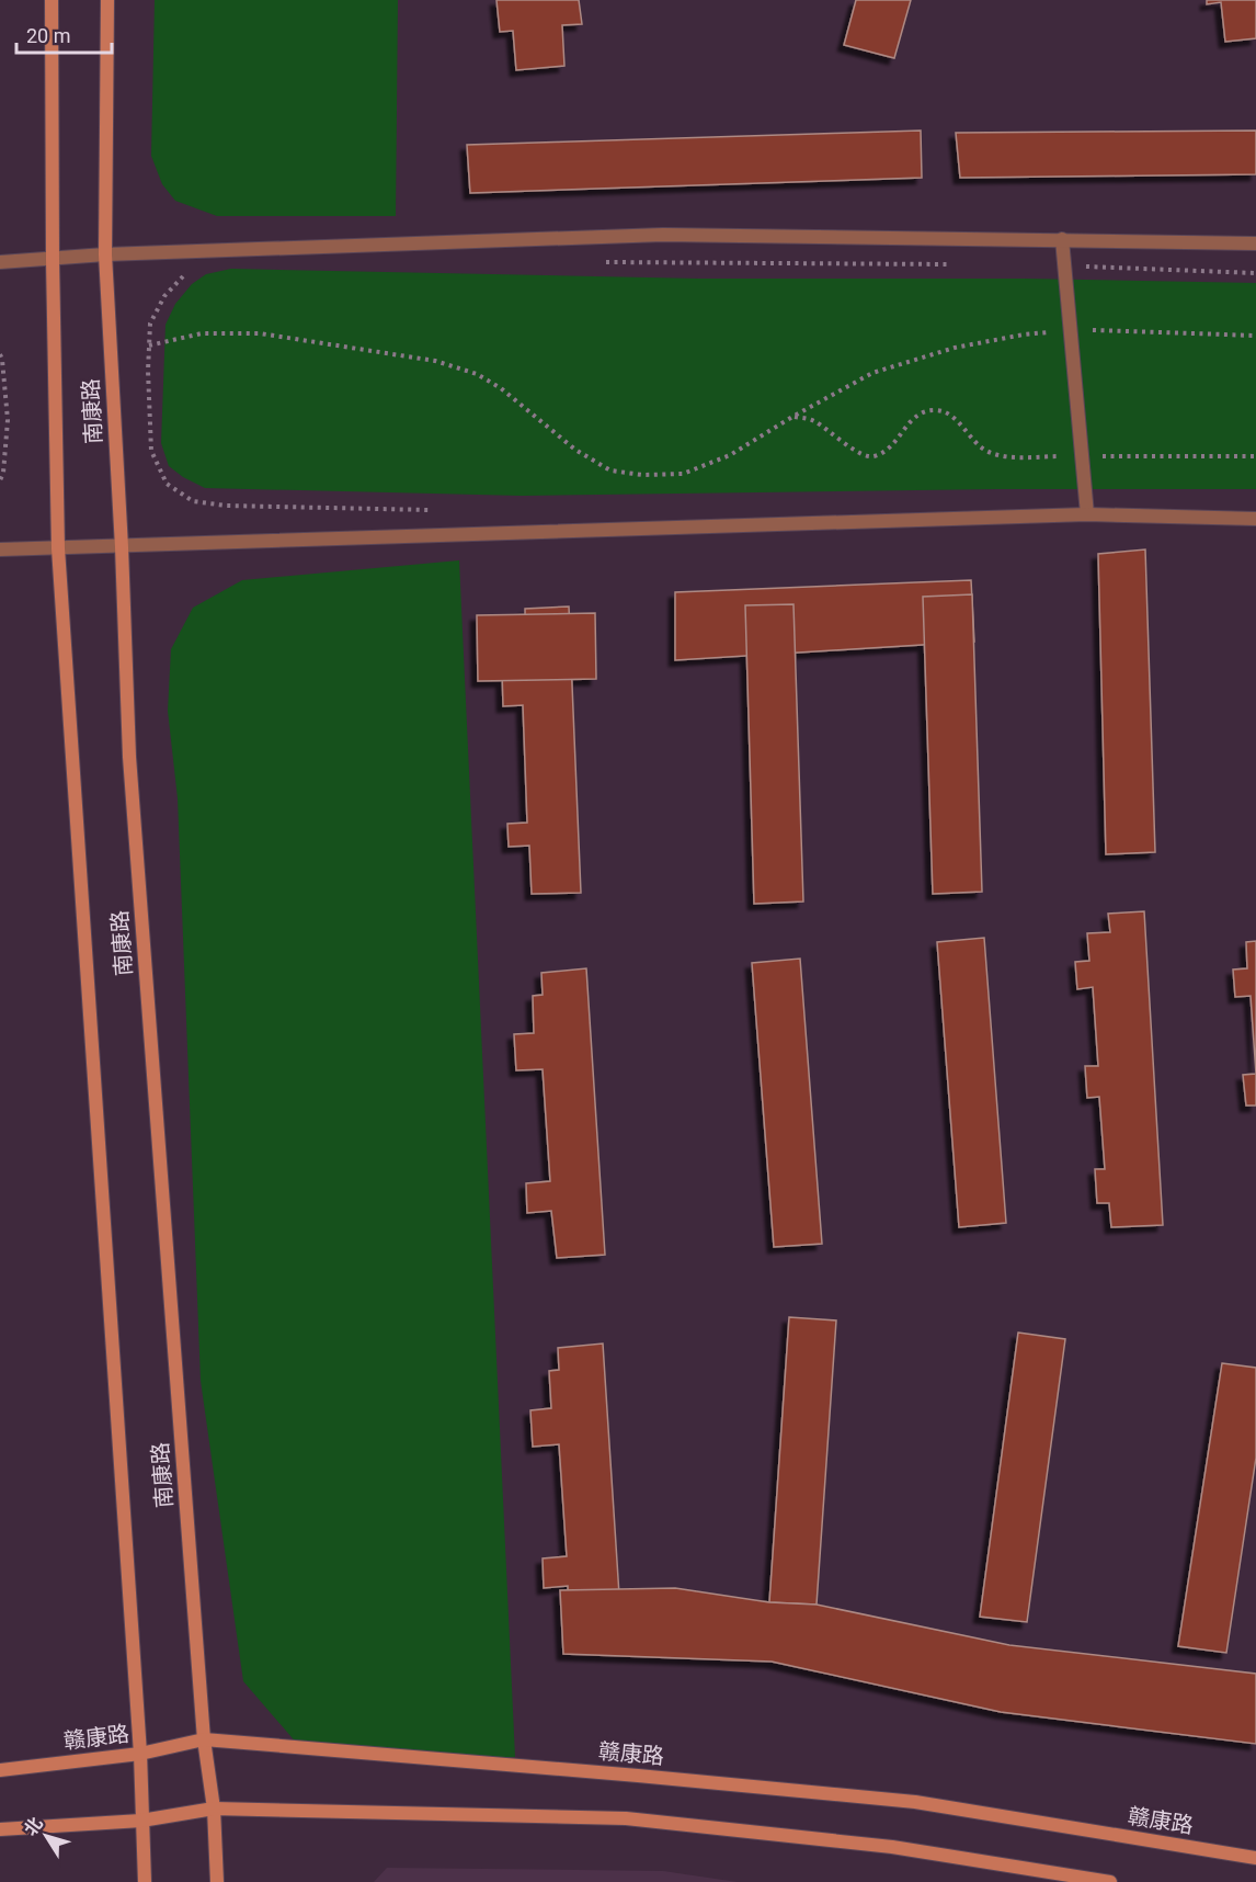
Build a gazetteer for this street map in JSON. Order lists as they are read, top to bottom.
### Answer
{
  "streets": {
    "main road": ["南康路", "赣康路"]
  },
  "crossings": [
    ["南康路", "赣康路"]
  ],
  "scale_bar": "20 m",
  "north": "top left"
}
